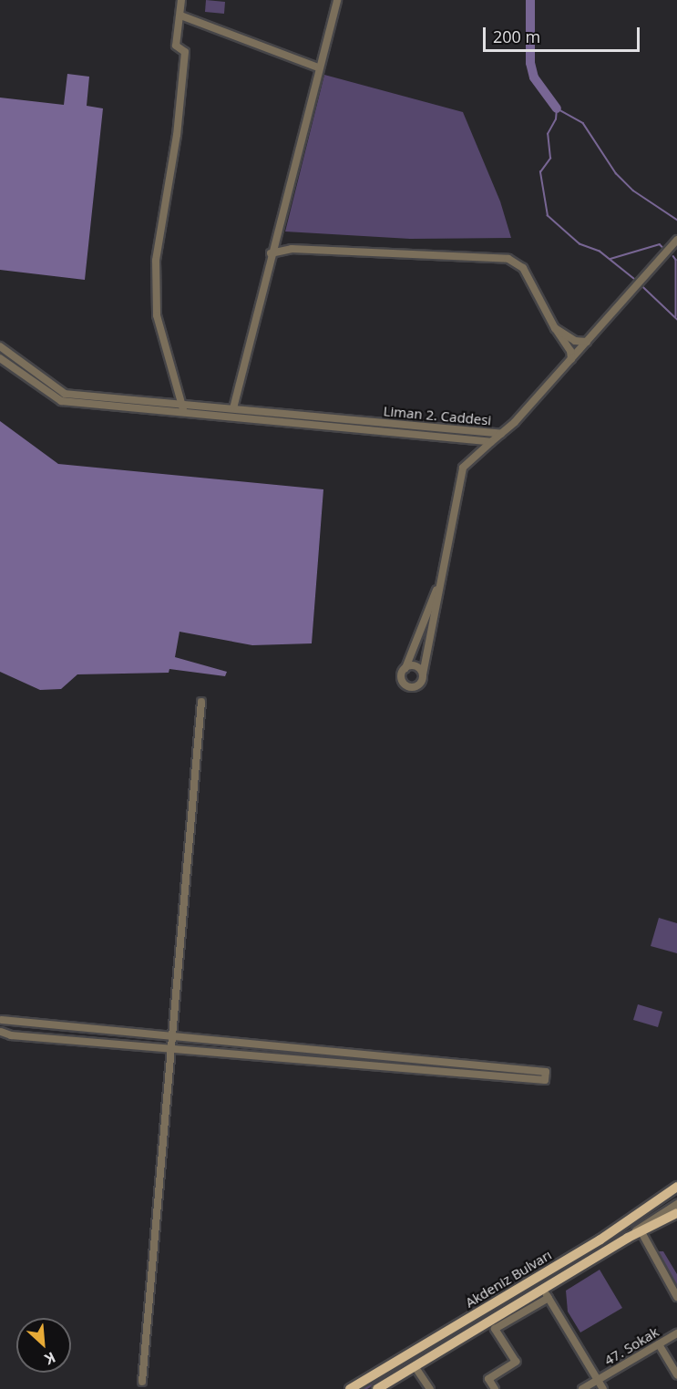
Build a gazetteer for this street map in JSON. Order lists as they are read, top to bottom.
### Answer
{
  "streets": {
    "main road": ["Akdeniz Bulvarı"],
    "street": ["Liman 2. Caddesi", "47. Sokak"]
  },
  "scale_bar": "200 m",
  "north": "bottom right"
}
